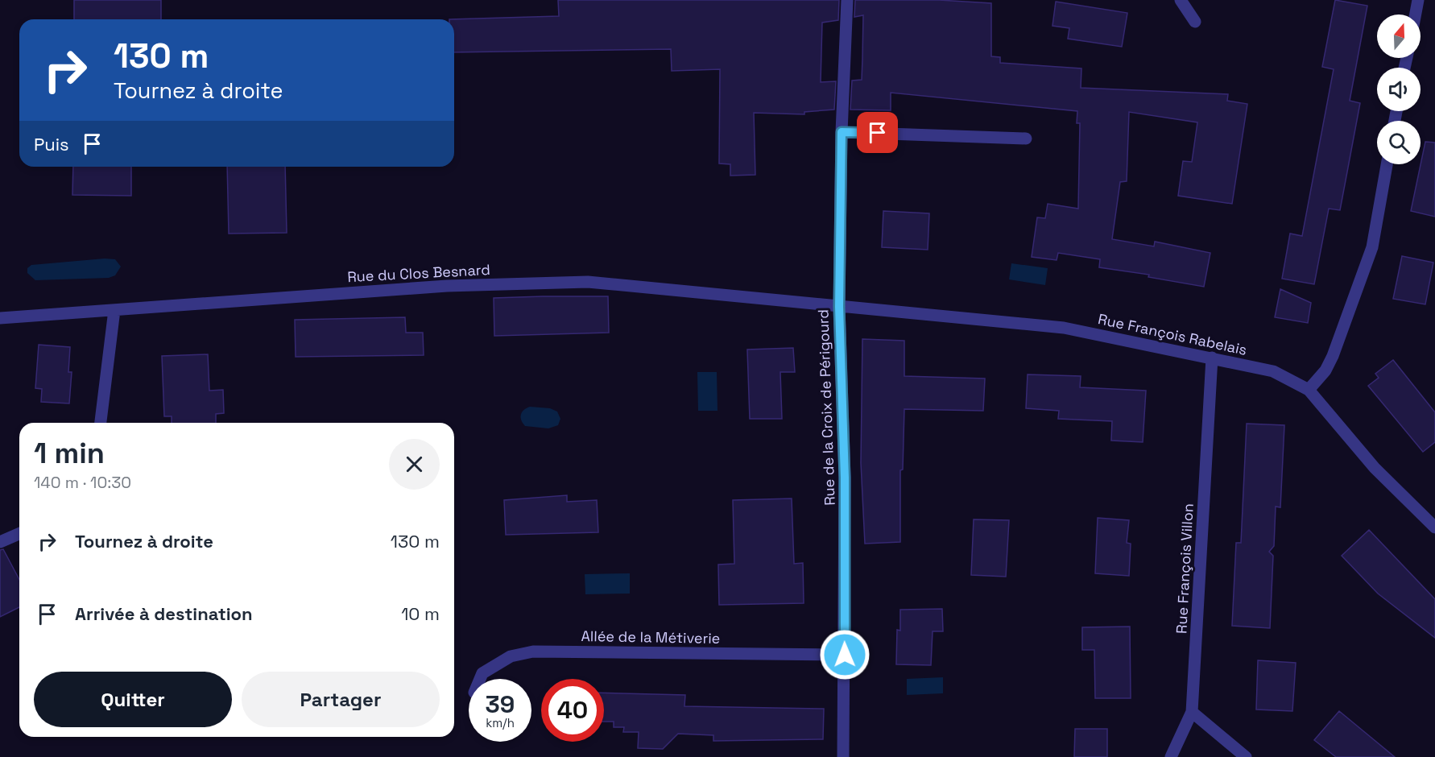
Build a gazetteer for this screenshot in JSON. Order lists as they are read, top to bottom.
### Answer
{
  "streets": {
    "street": [
      "Rue du Clos Besnard",
      "Rue François Rabelais",
      "Rue de la Croix de Périgourd",
      "Rue François Villon",
      "Allée de la Métiverie"
    ]
  },
  "crossings": [
    ["Rue du Clos Besnard", "Rue François Rabelais"],
    ["Rue du Clos Besnard", "Rue de la Croix de Périgourd"],
    ["Rue François Rabelais", "Rue de la Croix de Périgourd"],
    ["Rue François Rabelais", "Rue François Villon"],
    ["Rue de la Croix de Périgourd", "Allée de la Métiverie"]
  ],
  "north": "top",
  "page": {
    "turn": ["130 m", "Tournez à droite"],
    "then": "Puis",
    "heading": ["1 min", "140 m · 10:30"],
    "list": [
      {
        "name": "Tournez à droite",
        "value": "130 m"
      },
      {
        "name": "Arrivée à destination",
        "value": "10 m"
      }
    ],
    "buttons": ["Quitter", "Partager"],
    "speed": "39 km/h",
    "limit": "40"
  }
}
